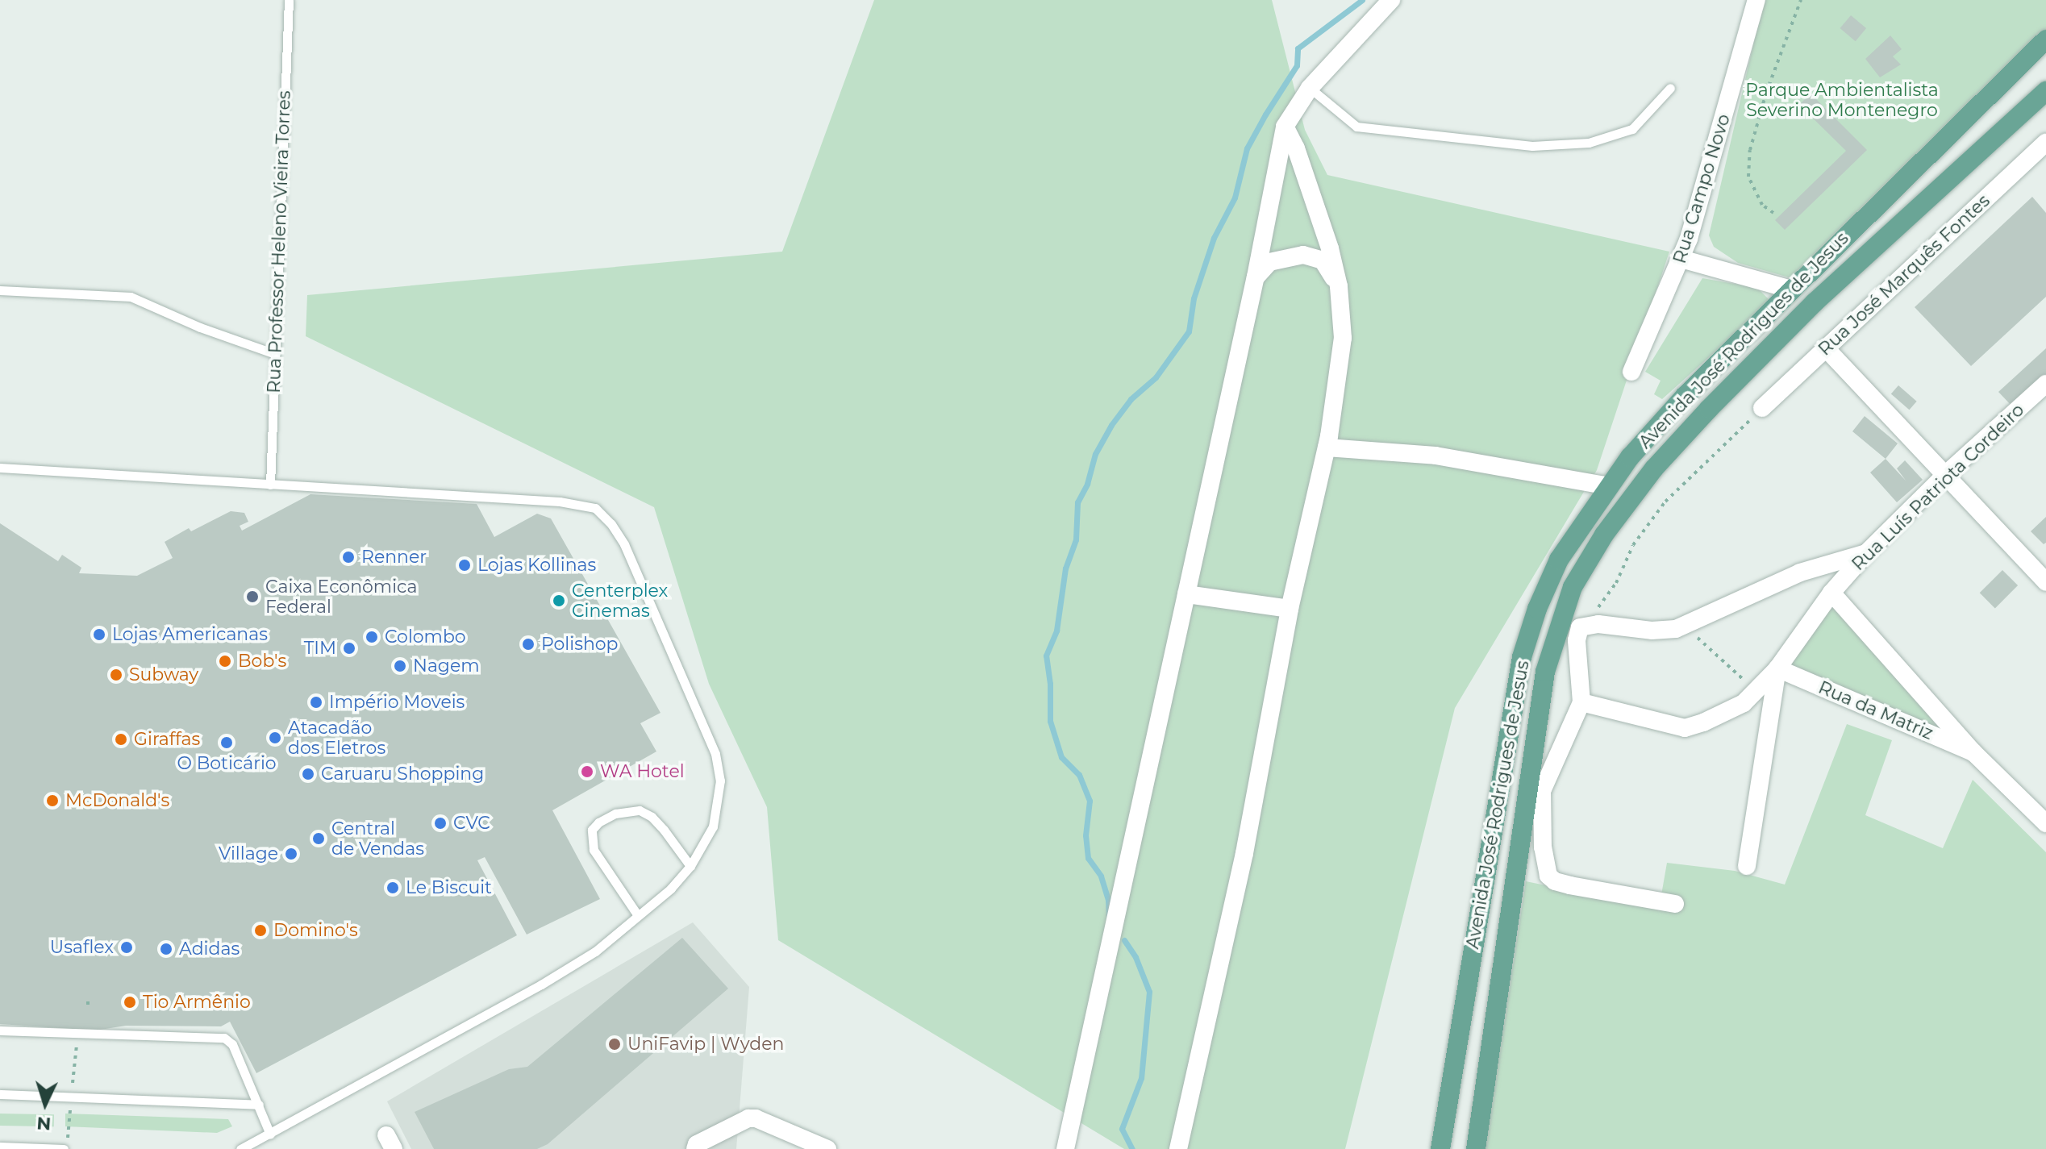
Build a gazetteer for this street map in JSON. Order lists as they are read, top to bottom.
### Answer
{
  "streets": {
    "main road": ["Avenida José Rodrigues de Jesus"],
    "street": [
      "Rua Campo Novo",
      "Rua José Marquês Fontes",
      "Rua Luís Patriota Cordeiro",
      "Rua da Matriz"
    ],
    "lane": ["Rua Professor Heleno Vieira Torres"]
  },
  "crossings": [
    ["Rua Luís Patriota Cordeiro", "Rua da Matriz"]
  ],
  "parks": ["Parque Ambientalista Severino Montenegro"],
  "places": [
    "Renner",
    "Lojas Kollinas",
    "Caixa Econômica Federal",
    "Centerplex Cinemas",
    "Lojas Americanas",
    "Colombo",
    "Polishop",
    "TIM",
    "Bob's",
    "Nagem",
    "Subway",
    "Império Moveis",
    "Atacadão dos Eletros",
    "Giraffas",
    "O Boticário",
    "WA Hotel",
    "Caruaru Shopping",
    "McDonald's",
    "CVC",
    "Central de Vendas",
    "Village",
    "Le Biscuit",
    "Domino's",
    "Usaflex",
    "Adidas",
    "Tio Armênio",
    "UniFavip | Wyden"
  ],
  "north": "bottom"
}
